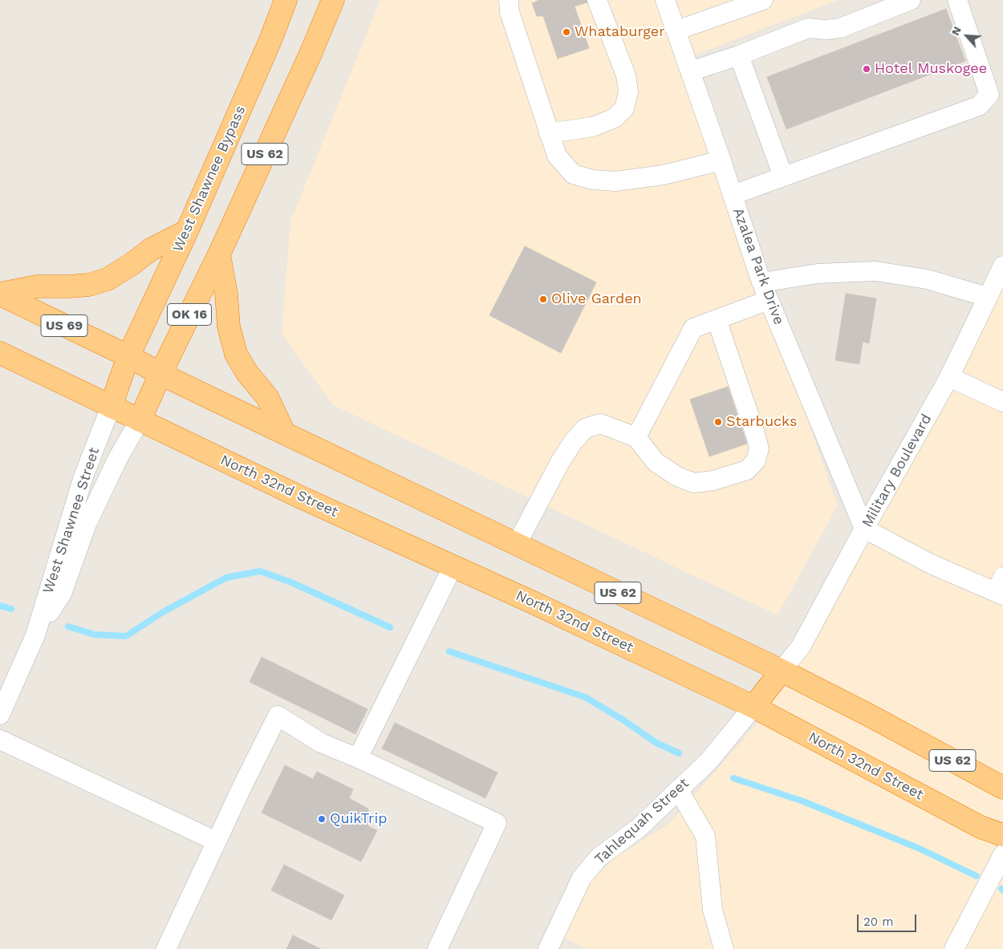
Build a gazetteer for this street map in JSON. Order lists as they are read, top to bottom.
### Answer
{
  "streets": {
    "highway": [
      "US 62",
      "West Shawnee Bypass",
      "OK 16",
      "US 69",
      "North 32nd Street"
    ],
    "street": [
      "Azalea Park Drive",
      "Military Boulevard",
      "West Shawnee Street",
      "Tahlequah Street"
    ]
  },
  "crossings": [
    ["US 62", "West Shawnee Bypass"],
    ["US 62", "OK 16"],
    ["US 62", "US 69"],
    ["US 62", "Military Boulevard"],
    ["US 62", "North 32nd Street"],
    ["US 62", "West Shawnee Street"],
    ["West Shawnee Bypass", "US 69"],
    ["Azalea Park Drive", "Military Boulevard"],
    ["OK 16", "US 69"],
    ["North 32nd Street", "West Shawnee Street"],
    ["North 32nd Street", "Tahlequah Street"]
  ],
  "places": [
    "Whataburger",
    "Hotel Muskogee",
    "Olive Garden",
    "Starbucks",
    "QuikTrip"
  ],
  "scale_bar": "20 m",
  "north": "top left"
}
